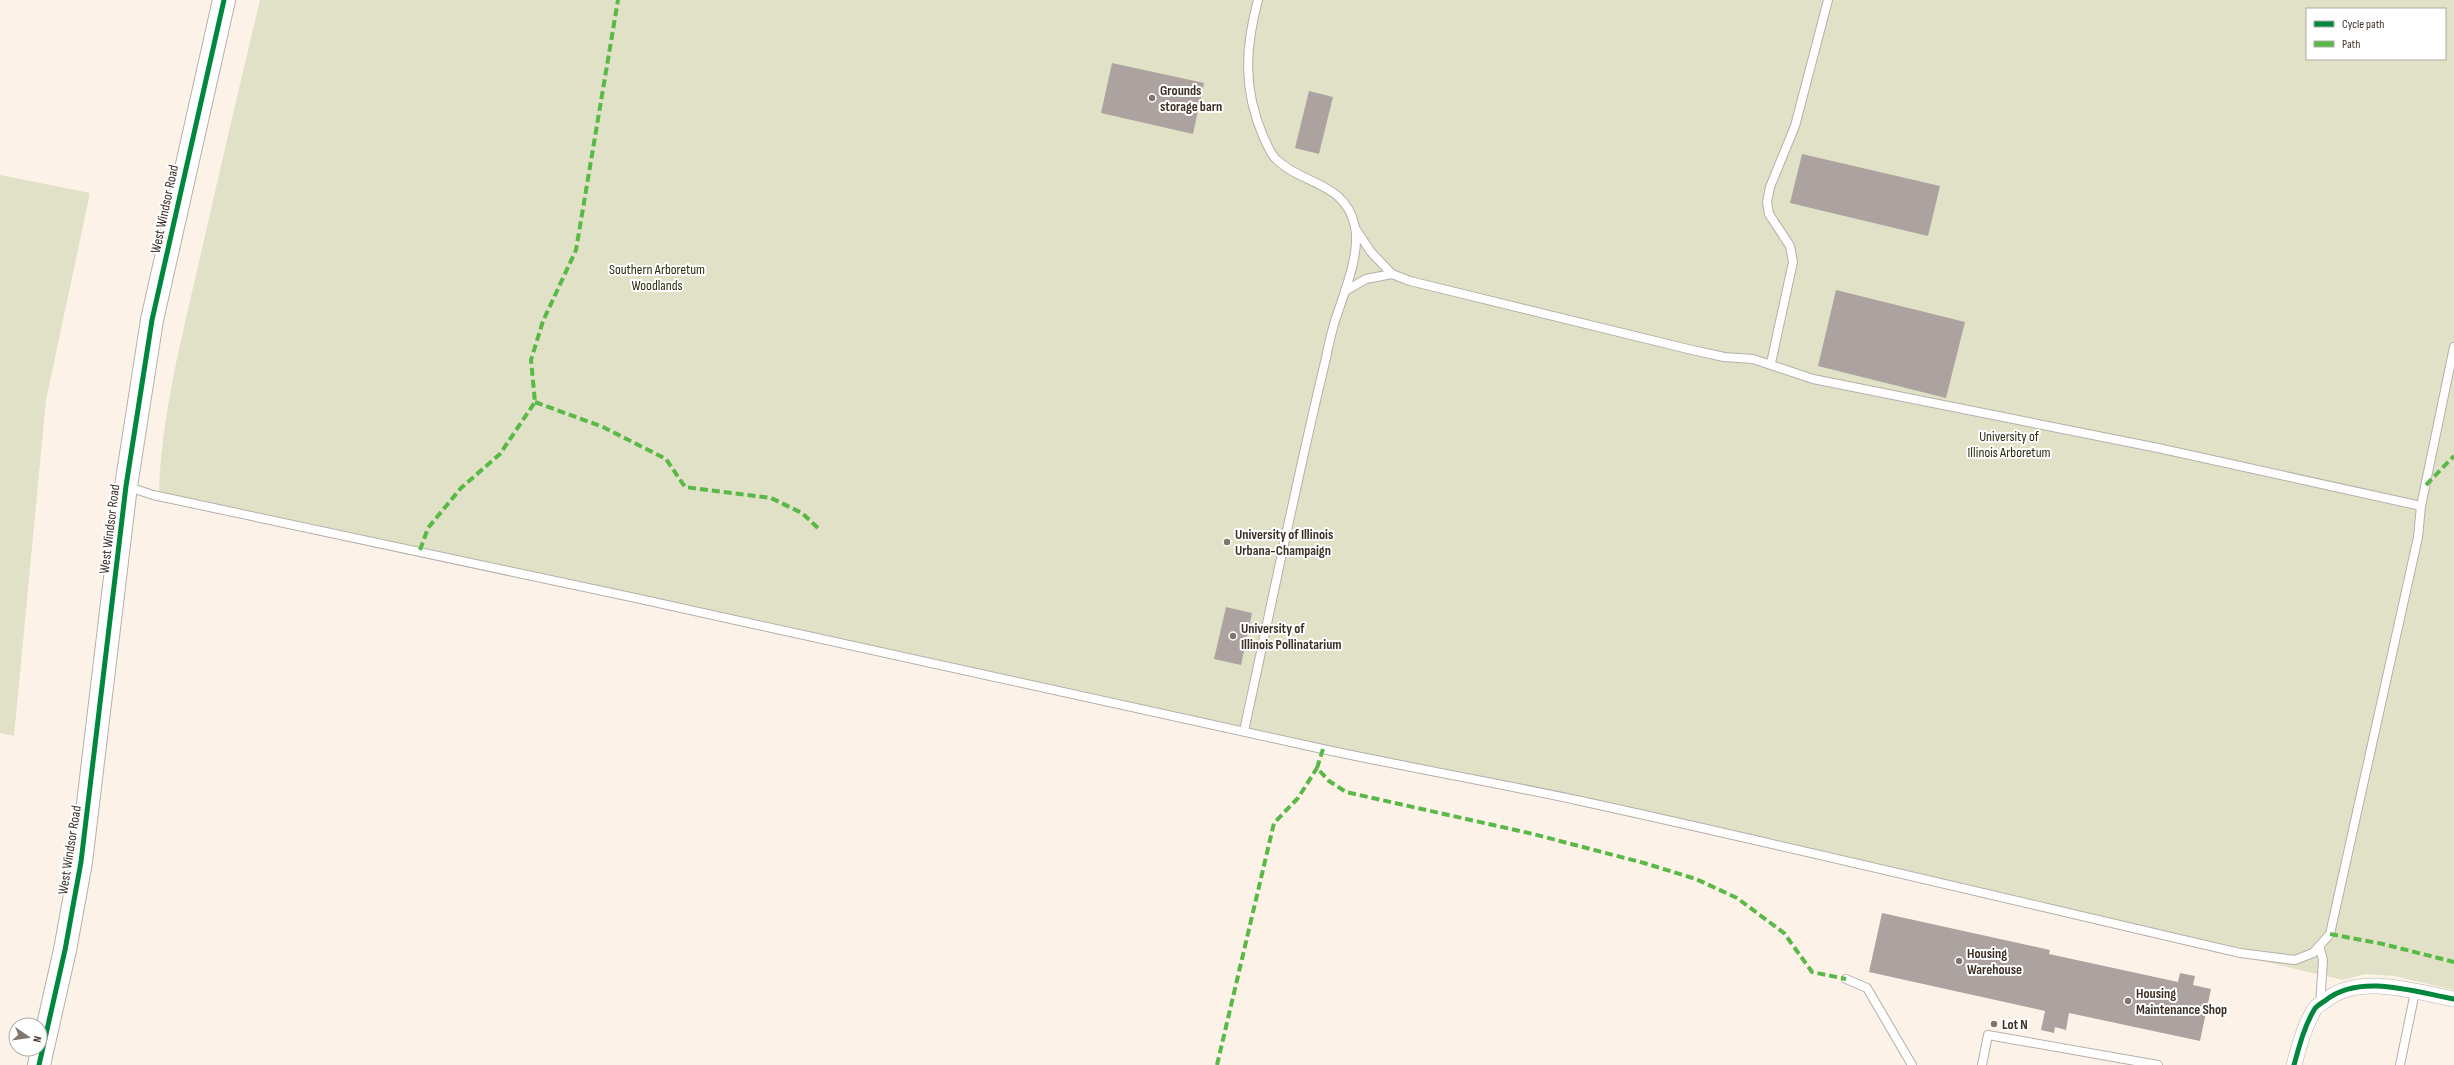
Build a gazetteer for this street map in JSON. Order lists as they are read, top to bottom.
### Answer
{
  "streets": {
    "main road": ["West Windsor Road"]
  },
  "parks": ["Southern Arboretum Woodlands", "University of Illinois Arboretum"],
  "places": [
    "Grounds storage barn",
    "University of Illinois Urbana-Champaign",
    "University of Illinois Pollinatarium",
    "Housing Warehouse",
    "Housing Maintenance Shop",
    "Lot N"
  ],
  "legend": ["Cycle path", "Path"],
  "north": "right"
}
